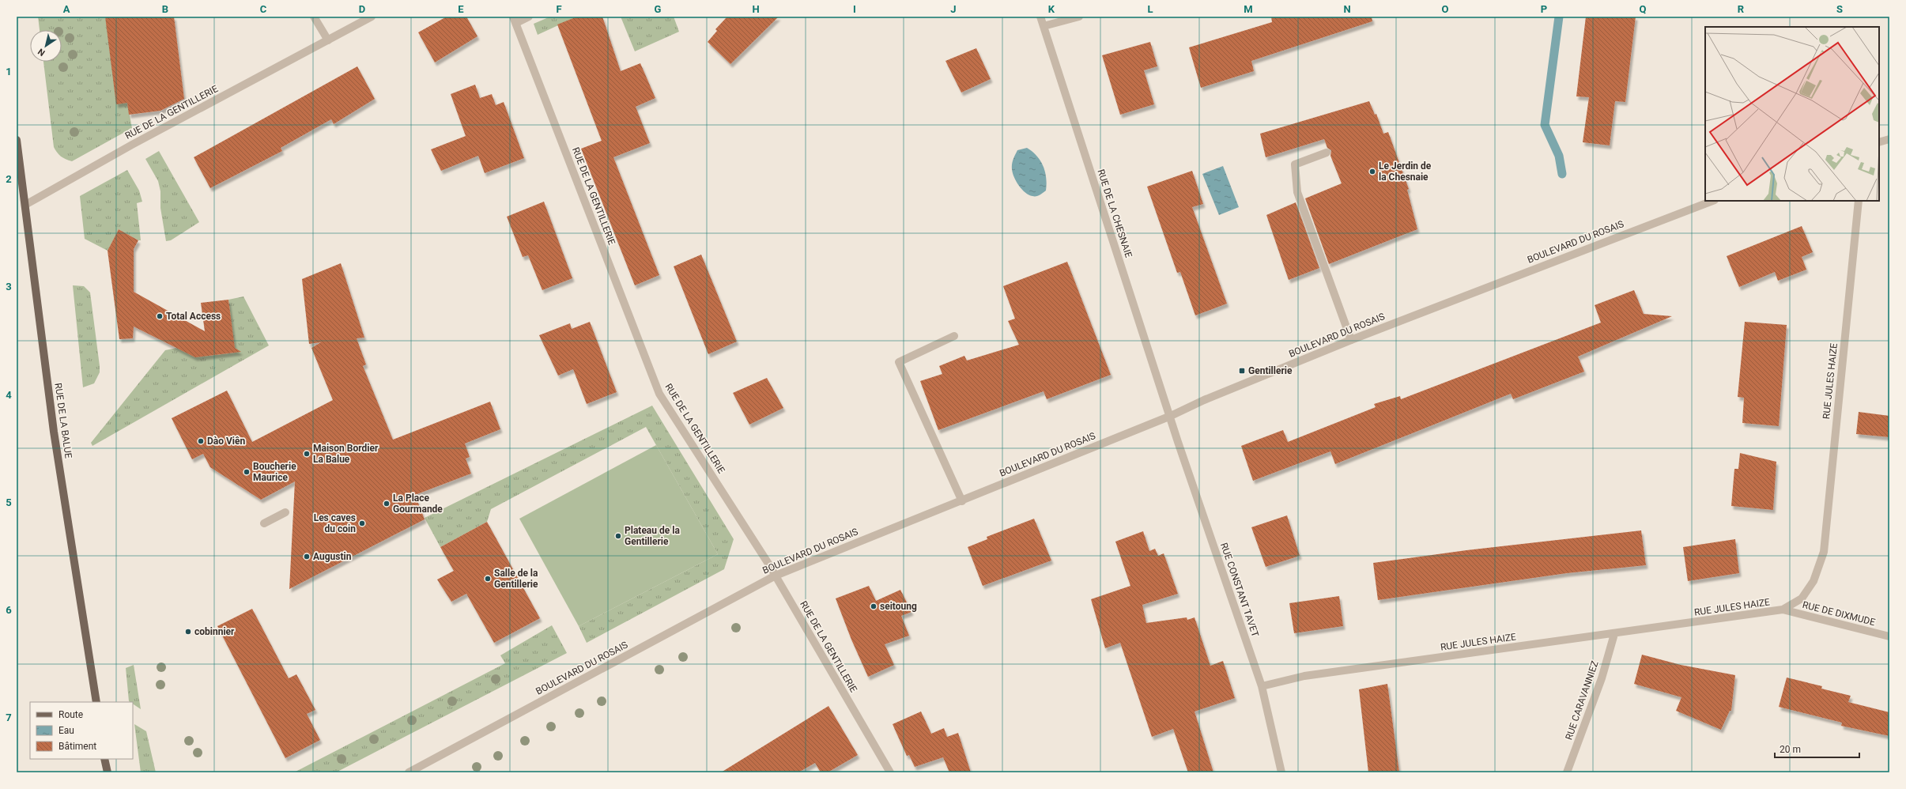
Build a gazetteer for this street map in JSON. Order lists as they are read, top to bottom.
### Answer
{
  "streets": {
    "main road": ["RUE DE LA BALUE"],
    "street": [
      "RUE DE LA GENTILLERIE",
      "RUE DE LA CHESNAIE",
      "BOULEVARD DU ROSAIS",
      "RUE JULES HAIZE",
      "RUE CONSTANT TAVET",
      "RUE DE DIXMUDE",
      "RUE CARAVANNIEZ"
    ]
  },
  "crossings": [
    ["RUE DE LA GENTILLERIE", "BOULEVARD DU ROSAIS"],
    ["RUE DE LA GENTILLERIE", "RUE DE LA BALUE"],
    ["RUE DE LA CHESNAIE", "BOULEVARD DU ROSAIS"],
    ["RUE DE LA CHESNAIE", "RUE CONSTANT TAVET"],
    ["BOULEVARD DU ROSAIS", "RUE CONSTANT TAVET"],
    ["RUE JULES HAIZE", "RUE CONSTANT TAVET"],
    ["RUE JULES HAIZE", "RUE DE DIXMUDE"],
    ["RUE JULES HAIZE", "RUE CARAVANNIEZ"]
  ],
  "places": {
    "other": [
      "Le Jerdin de la Chesnaie",
      "Total Access",
      "Dào Viên",
      "Maison Bordier La Balue",
      "Boucherie Maurice",
      "La Place Gourmande",
      "Les caves du coin",
      "Plateau de la Gentillerie",
      "Augustin",
      "Salle de la Gentillerie",
      "seitoung",
      "cobinnier"
    ],
    "transit": ["Gentillerie"]
  },
  "legend": ["Route", "Eau", "Bâtiment"],
  "scale_bar": "20 m",
  "north": "bottom left",
  "grid": {
    "columns": [
      "A",
      "B",
      "C",
      "D",
      "E",
      "F",
      "G",
      "H",
      "I",
      "J",
      "K",
      "L",
      "M",
      "N",
      "O",
      "P",
      "Q",
      "R",
      "S"
    ],
    "rows": [
      "1",
      "2",
      "3",
      "4",
      "5",
      "6",
      "7"
    ]
  }
}
